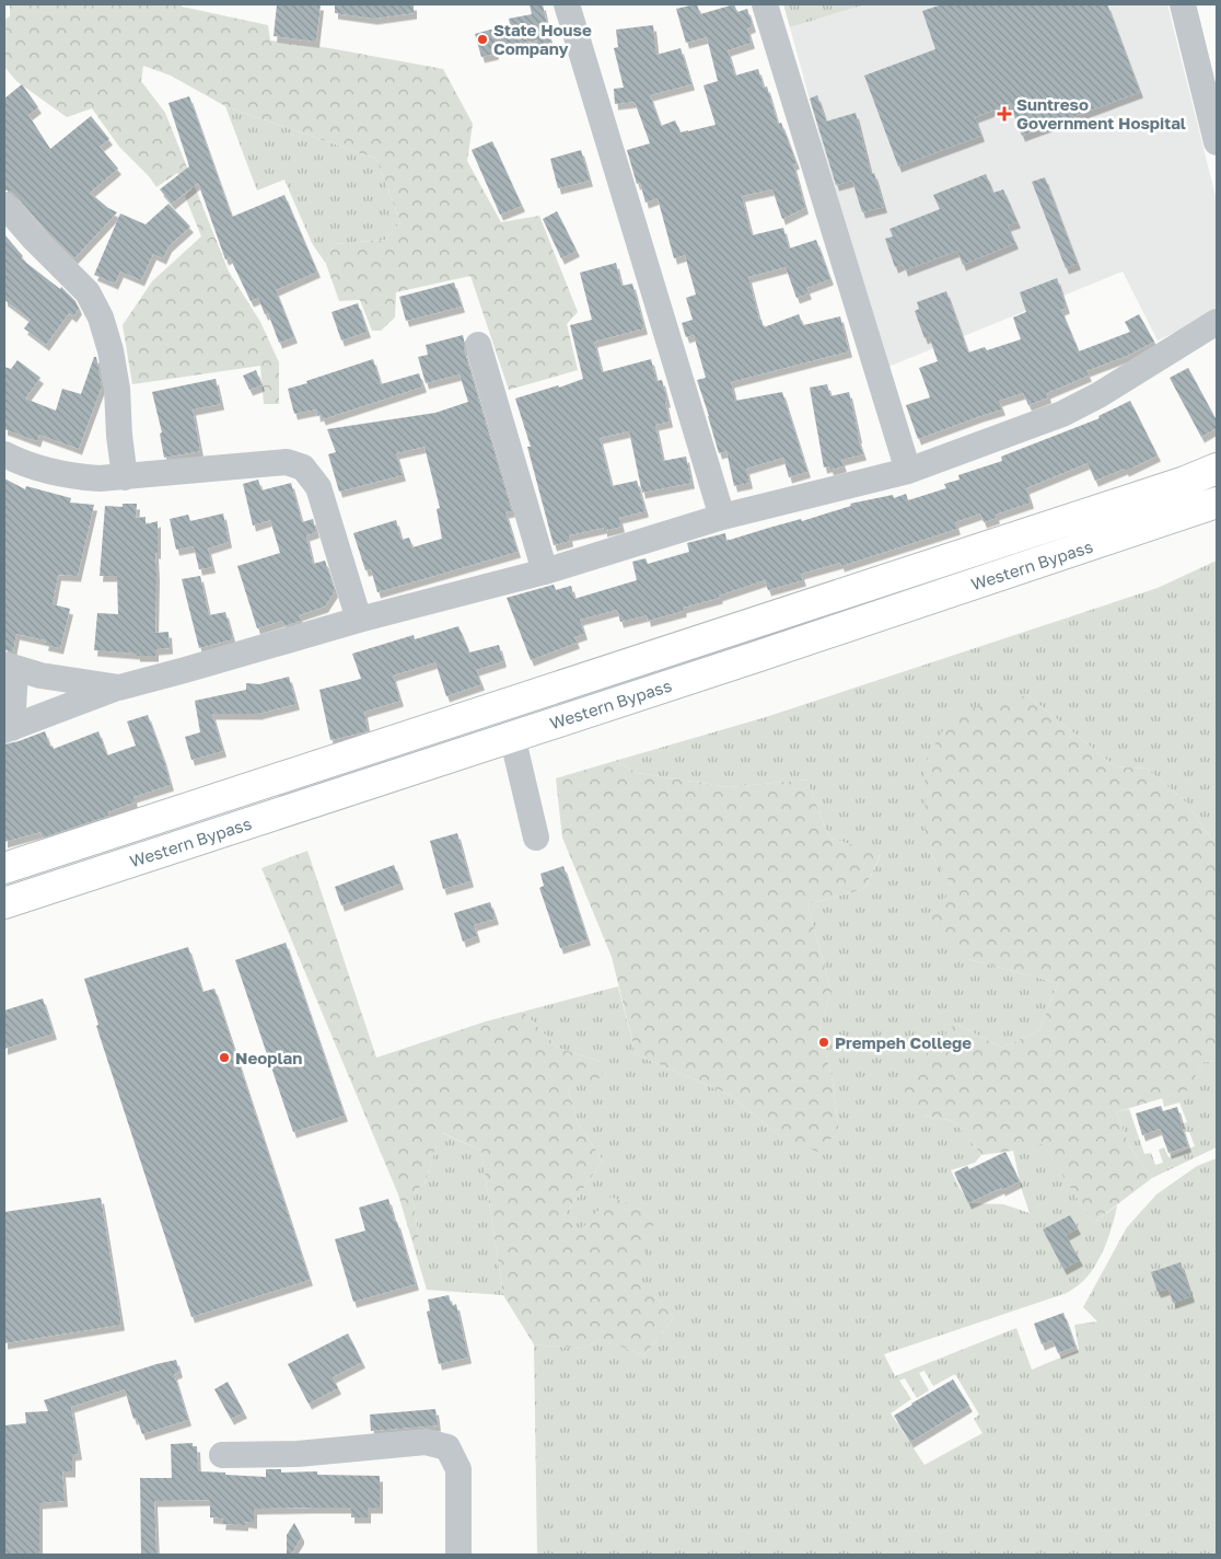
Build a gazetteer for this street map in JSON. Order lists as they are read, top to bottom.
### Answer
{
  "streets": {
    "highway": ["Western Bypass"]
  },
  "places": {
    "other": ["State House Company", "Prempeh College", "Neoplan"],
    "health": ["Suntreso Government Hospital"]
  }
}
